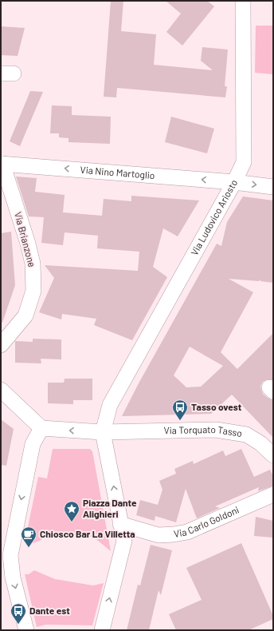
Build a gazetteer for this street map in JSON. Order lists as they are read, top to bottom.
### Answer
{
  "streets": {
    "street": [
      "Via Nino Martoglio",
      "Via Ludovico Ariosto",
      "Via Brianzone",
      "Via Torquato Tasso",
      "Via Carlo Goldoni"
    ]
  },
  "crossings": [
    ["Via Nino Martoglio", "Via Ludovico Ariosto"],
    ["Via Nino Martoglio", "Via Brianzone"],
    ["Via Ludovico Ariosto", "Via Torquato Tasso"]
  ],
  "places": {
    "bus stop": ["Tasso ovest", "Dante est"],
    "place": ["Piazza Dante Alighieri"],
    "cafe": ["Chiosco Bar La Villetta"]
  }
}
